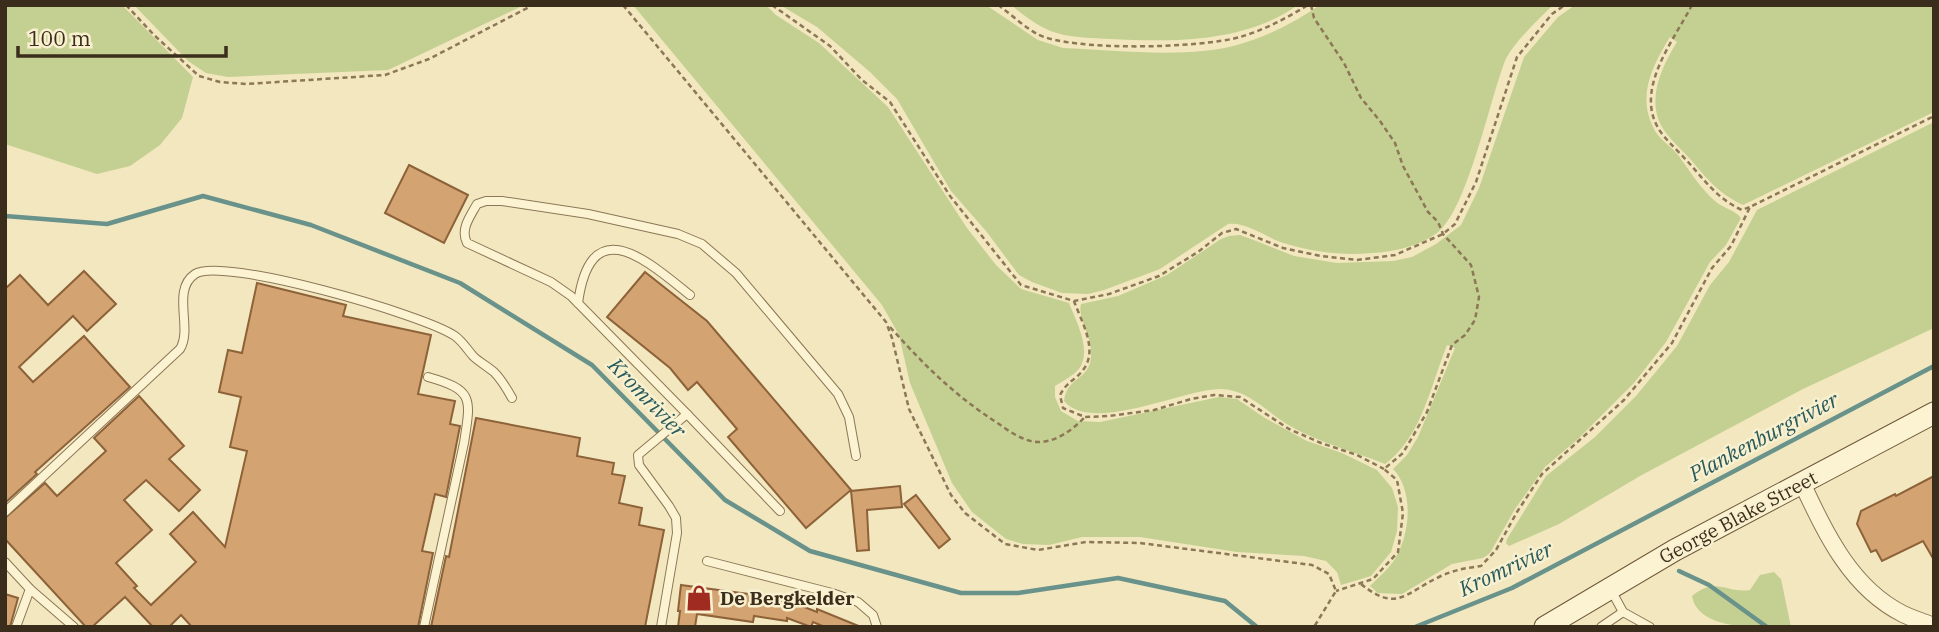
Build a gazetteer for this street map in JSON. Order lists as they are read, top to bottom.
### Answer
{
  "streets": {
    "street": ["George Blake Street"]
  },
  "water": ["Kromrivier", "Plankenburgrivier"],
  "places": {
    "shop": ["De Bergkelder"]
  },
  "scale_bar": "100 m"
}
